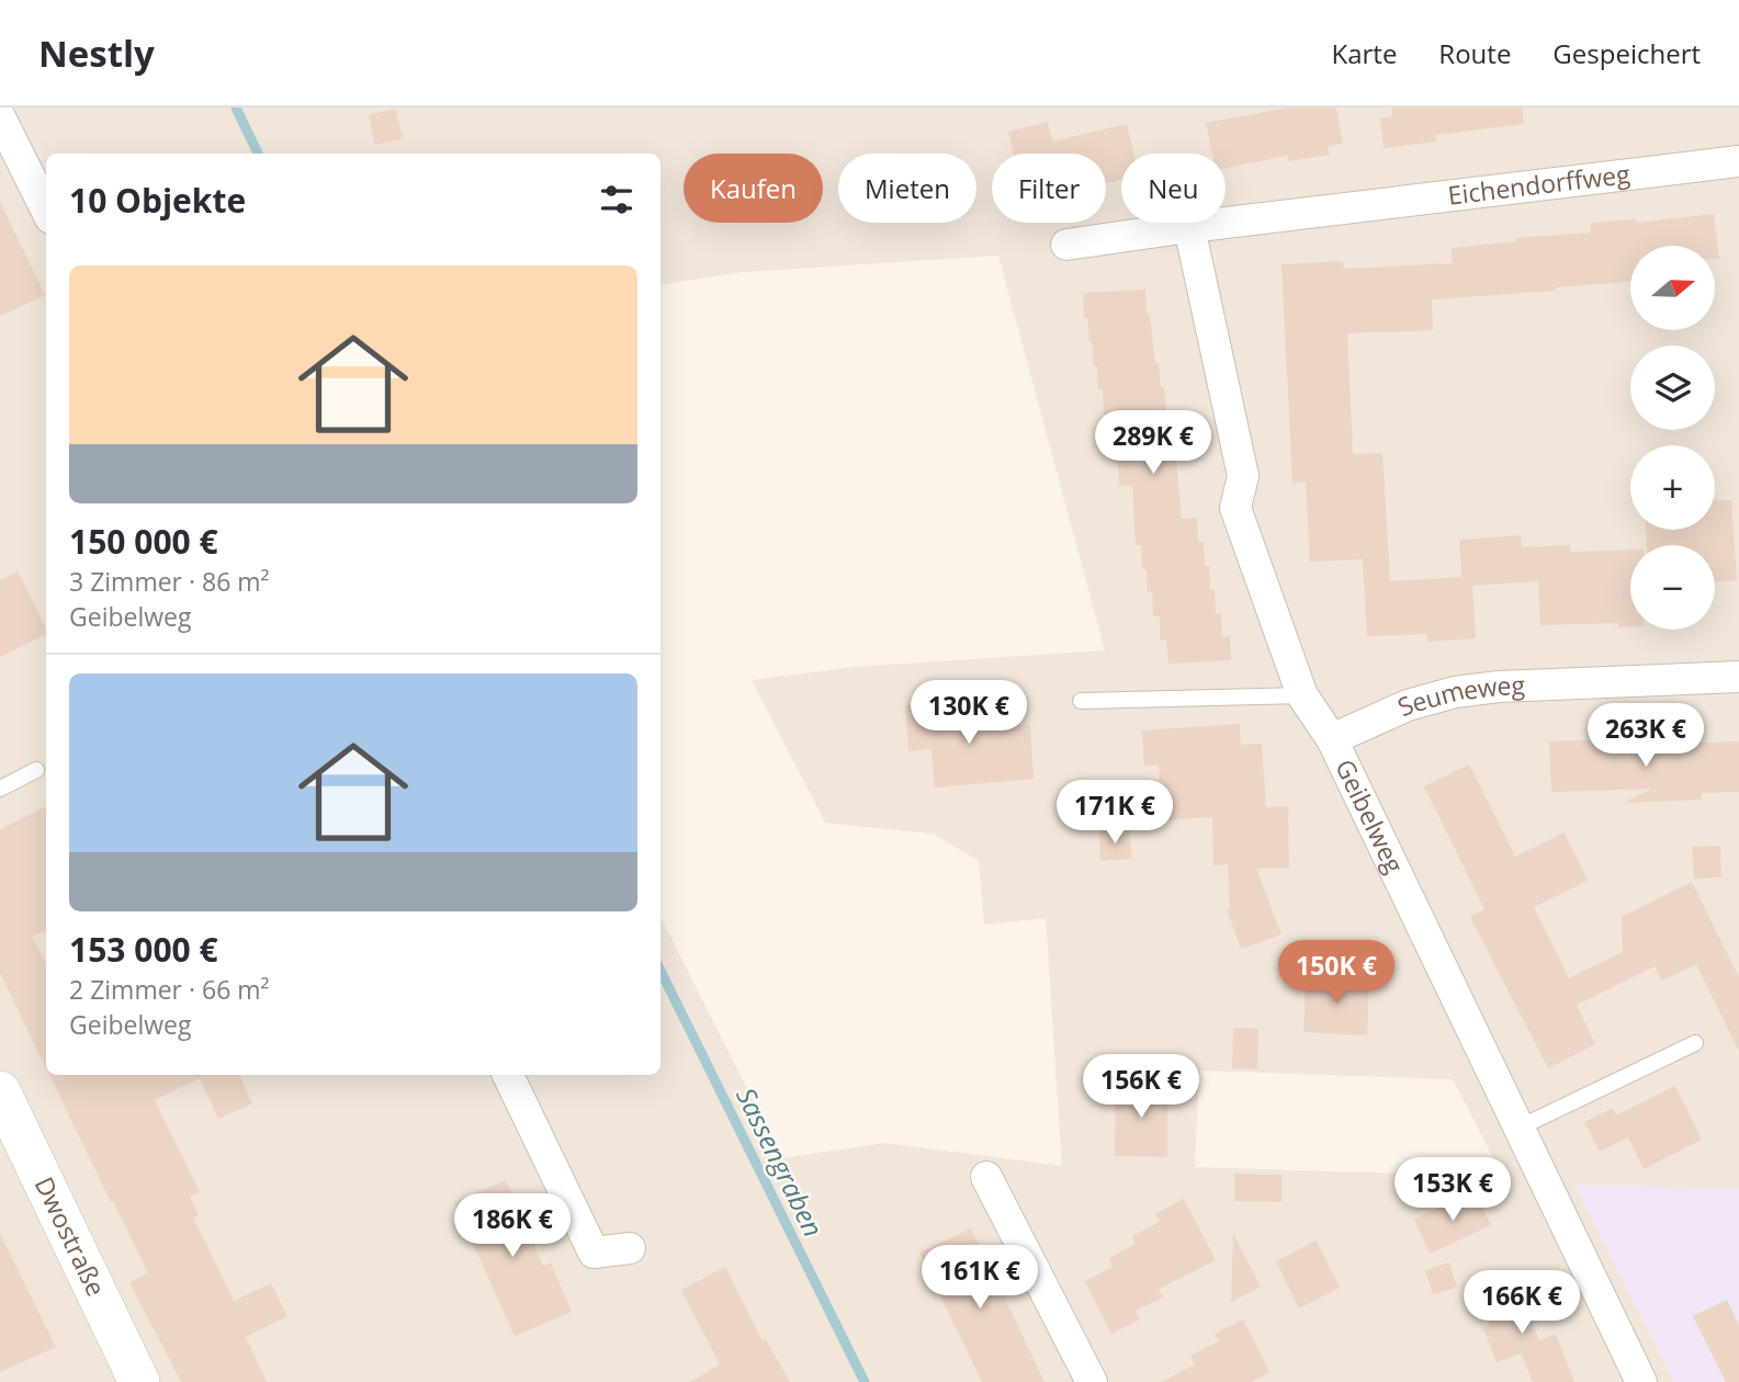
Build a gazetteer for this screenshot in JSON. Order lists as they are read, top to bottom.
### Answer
{
  "streets": {
    "street": [
      "Eichendorffweg",
      "Seumeweg",
      "Geibelweg",
      "Dwostraße"
    ]
  },
  "crossings": [
    ["Eichendorffweg", "Geibelweg"],
    ["Seumeweg", "Geibelweg"]
  ],
  "water": ["Sassengraben"],
  "north": "right",
  "page": {
    "header": "Nestly",
    "nav": ["Karte", "Route", "Gespeichert"],
    "chip": [
      "Kaufen",
      "Mieten",
      "Filter",
      "Neu"
    ],
    "heading": "10 Objekte",
    "map_buttons": ["+", "−"],
    "list": [
      {
        "name": "150 000 €",
        "note": "3 Zimmer · 86 m² · Geibelweg"
      },
      {
        "name": "153 000 €",
        "note": "2 Zimmer · 66 m² · Geibelweg"
      }
    ],
    "price": [
      "289K €",
      "130K €",
      "263K €",
      "171K €",
      "150K €",
      "156K €",
      "153K €",
      "186K €",
      "161K €",
      "166K €"
    ]
  }
}
